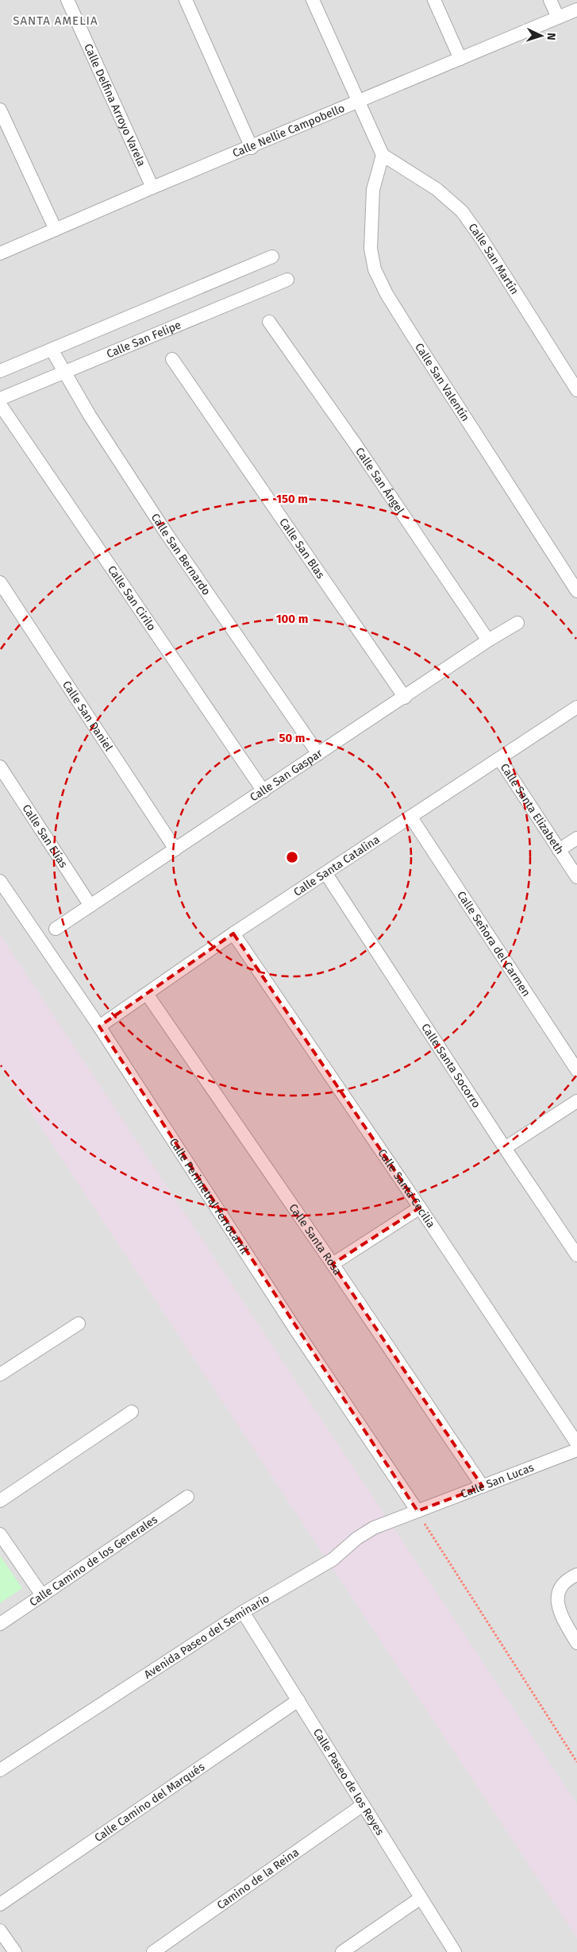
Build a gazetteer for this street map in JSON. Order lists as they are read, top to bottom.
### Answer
{
  "streets": {
    "street": [
      "Calle Delfina Arroyo Varela",
      "Calle Nellie Campobello",
      "Calle San Martín",
      "Calle San Felipe",
      "Calle San Valentín",
      "Calle San Ángel",
      "Calle San Blas",
      "Calle San Bernardo",
      "Calle San Cirilo",
      "Calle San Daniel",
      "Calle San Gaspar",
      "Calle Santa Elizabeth",
      "Calle San Elías",
      "Calle Santa Catalina",
      "Calle Señora del Carmen",
      "Calle Santa Socorro",
      "Calle Santa Cecilia",
      "Calle Perimetral Ferrocarril",
      "Calle Santa Rosa",
      "Calle San Lucas",
      "Calle Camino de los Generales",
      "Avenida Paseo del Seminario",
      "Calle Paseo de los Reyes",
      "Calle Camino del Marqués",
      "Camino de la Reina"
    ]
  },
  "crossings": [
    ["Calle Delfina Arroyo Varela", "Calle Nellie Campobello"],
    ["Calle San Martín", "Calle San Valentín"],
    ["Calle San Felipe", "Calle San Bernardo"],
    ["Calle San Ángel", "Calle San Gaspar"],
    ["Calle San Blas", "Calle San Gaspar"],
    ["Calle San Bernardo", "Calle San Gaspar"],
    ["Calle San Cirilo", "Calle San Gaspar"],
    ["Calle San Daniel", "Calle San Gaspar"],
    ["Calle San Gaspar", "Calle San Elías"],
    ["Calle Santa Elizabeth", "Calle Santa Catalina"],
    ["Calle Santa Catalina", "Calle Señora del Carmen"],
    ["Calle Santa Catalina", "Calle Santa Socorro"],
    ["Calle Santa Catalina", "Calle Santa Cecilia"],
    ["Calle Santa Catalina", "Calle Perimetral Ferrocarril"],
    ["Calle Santa Catalina", "Calle Santa Rosa"],
    ["Calle Perimetral Ferrocarril", "Calle San Lucas"],
    ["Calle Perimetral Ferrocarril", "Avenida Paseo del Seminario"],
    ["Calle Santa Rosa", "Calle San Lucas"],
    ["Calle San Lucas", "Avenida Paseo del Seminario"],
    ["Avenida Paseo del Seminario", "Calle Paseo de los Reyes"],
    ["Calle Paseo de los Reyes", "Calle Camino del Marqués"],
    ["Calle Paseo de los Reyes", "Camino de la Reina"]
  ],
  "districts": ["SANTA AMELIA"],
  "north": "right",
  "rings": ["150 m", "100 m", "50 m"]
}
